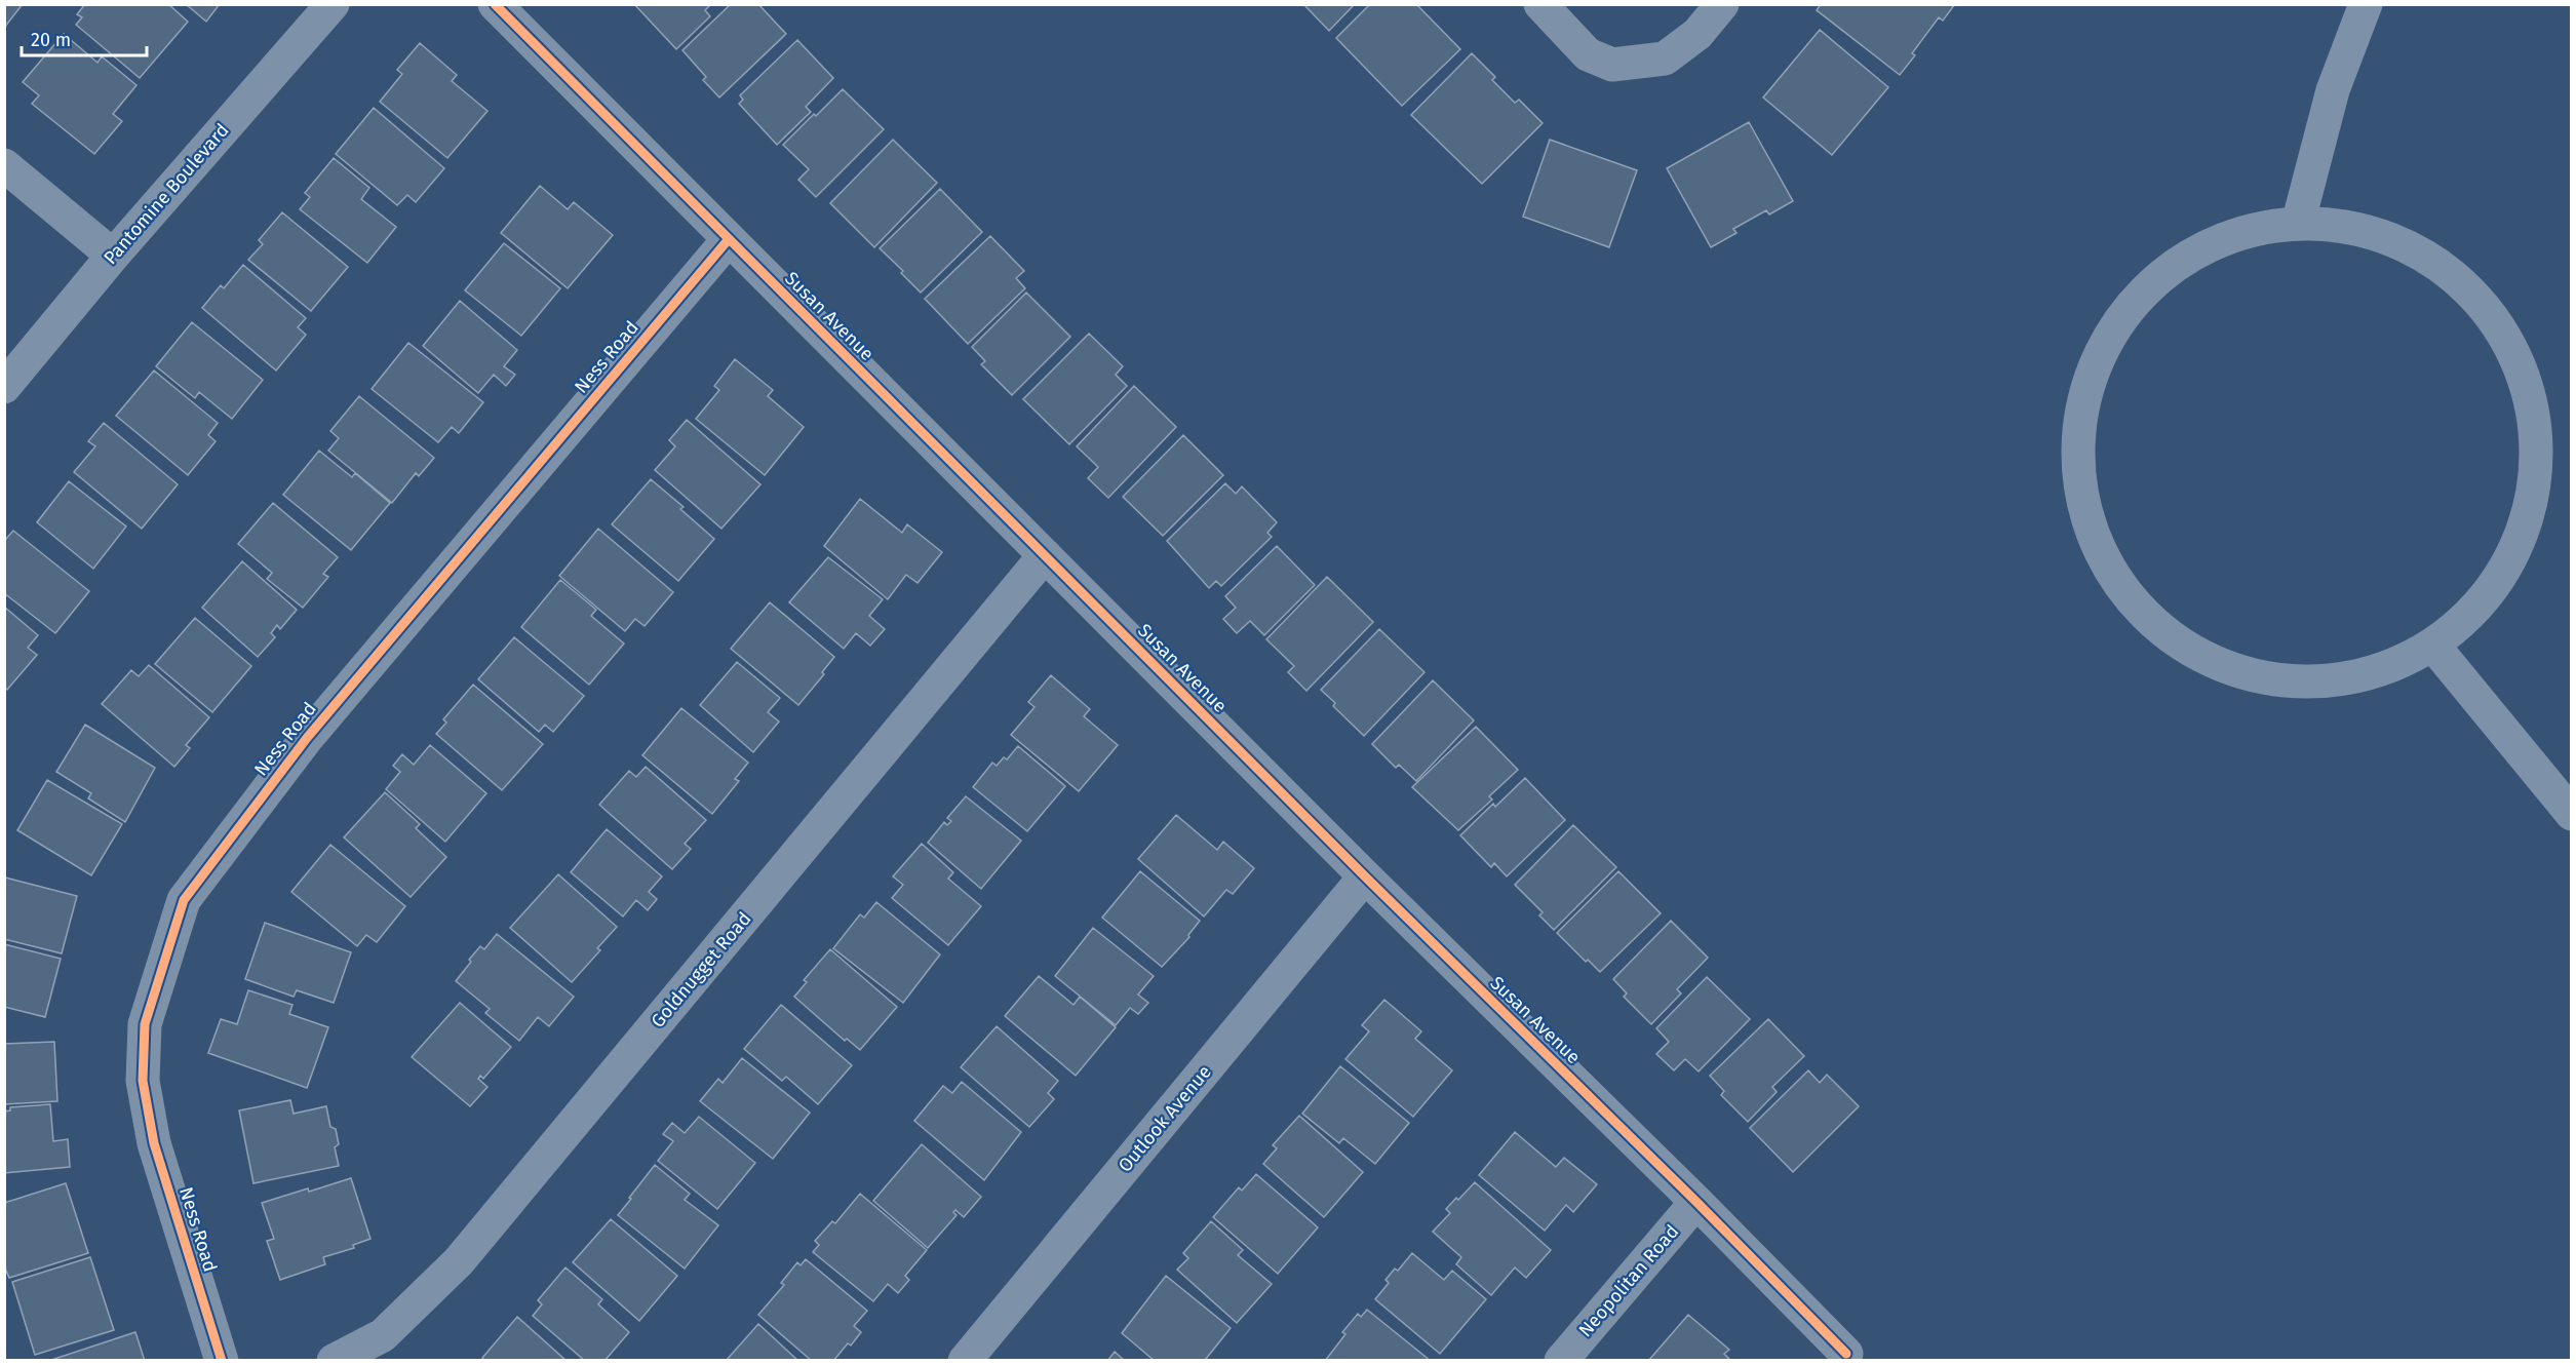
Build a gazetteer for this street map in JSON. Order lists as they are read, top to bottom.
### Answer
{
  "streets": {
    "street": [
      "Pantomine Boulevard",
      "Susan Avenue",
      "Ness Road",
      "Goldnugget Road",
      "Outlook Avenue",
      "Neopolitan Road"
    ]
  },
  "crossings": [
    ["Susan Avenue", "Ness Road"],
    ["Susan Avenue", "Goldnugget Road"],
    ["Susan Avenue", "Outlook Avenue"],
    ["Susan Avenue", "Neopolitan Road"]
  ],
  "scale_bar": "20 m"
}
